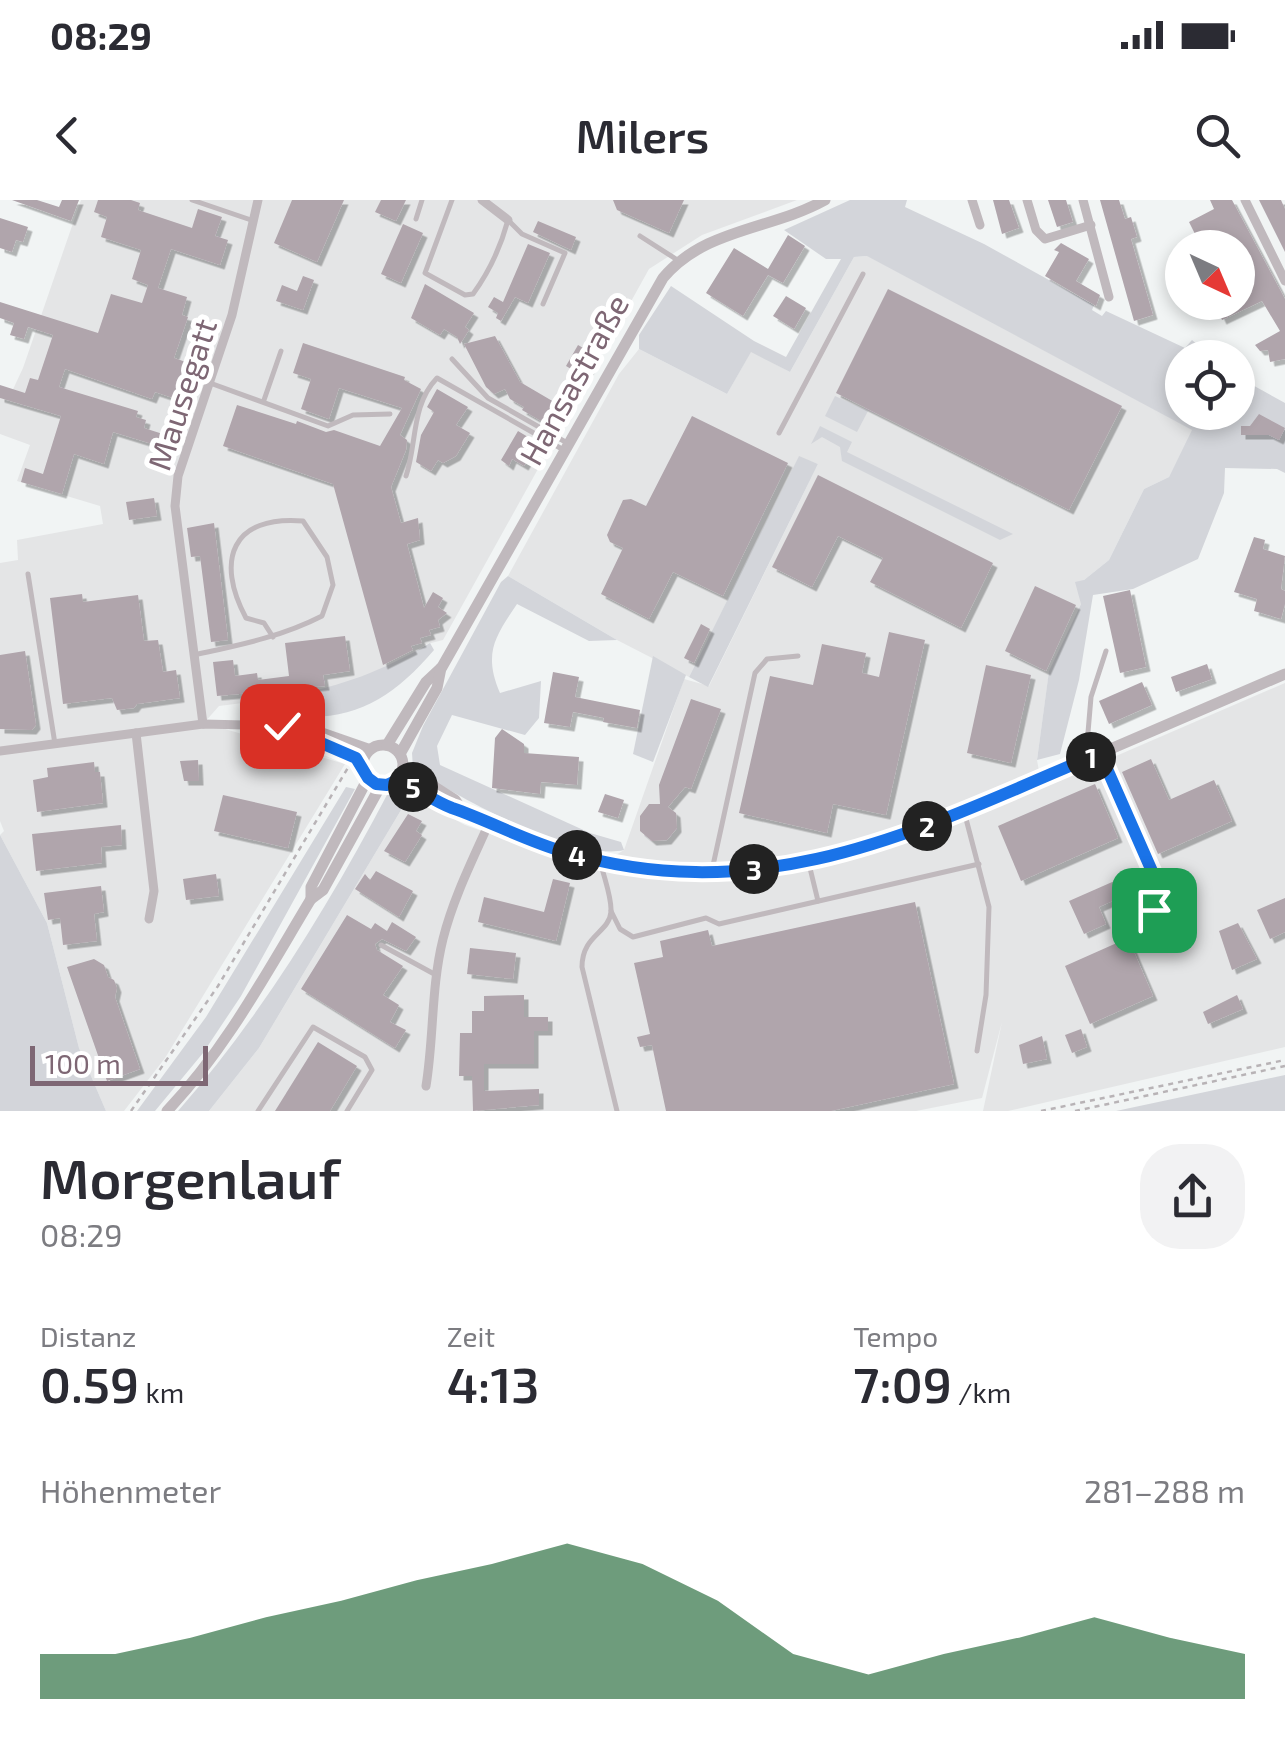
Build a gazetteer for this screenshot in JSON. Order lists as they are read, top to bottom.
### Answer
{
  "streets": {
    "street": ["Hansastraße", "Mausegatt"]
  },
  "scale_bar": "100 m",
  "north": "bottom right",
  "page": {
    "status": "08:29",
    "header": "Milers",
    "pins": [
      "1",
      "5",
      "2",
      "4",
      "3"
    ],
    "scale": "100 m",
    "heading": ["Morgenlauf", "08:29"],
    "stats": [
      ["Distanz", "0.59 km"],
      ["Zeit", "4:13"],
      ["Tempo", "7:09 /km"]
    ],
    "chart": ["Höhenmeter", "281–288 m"]
  }
}
